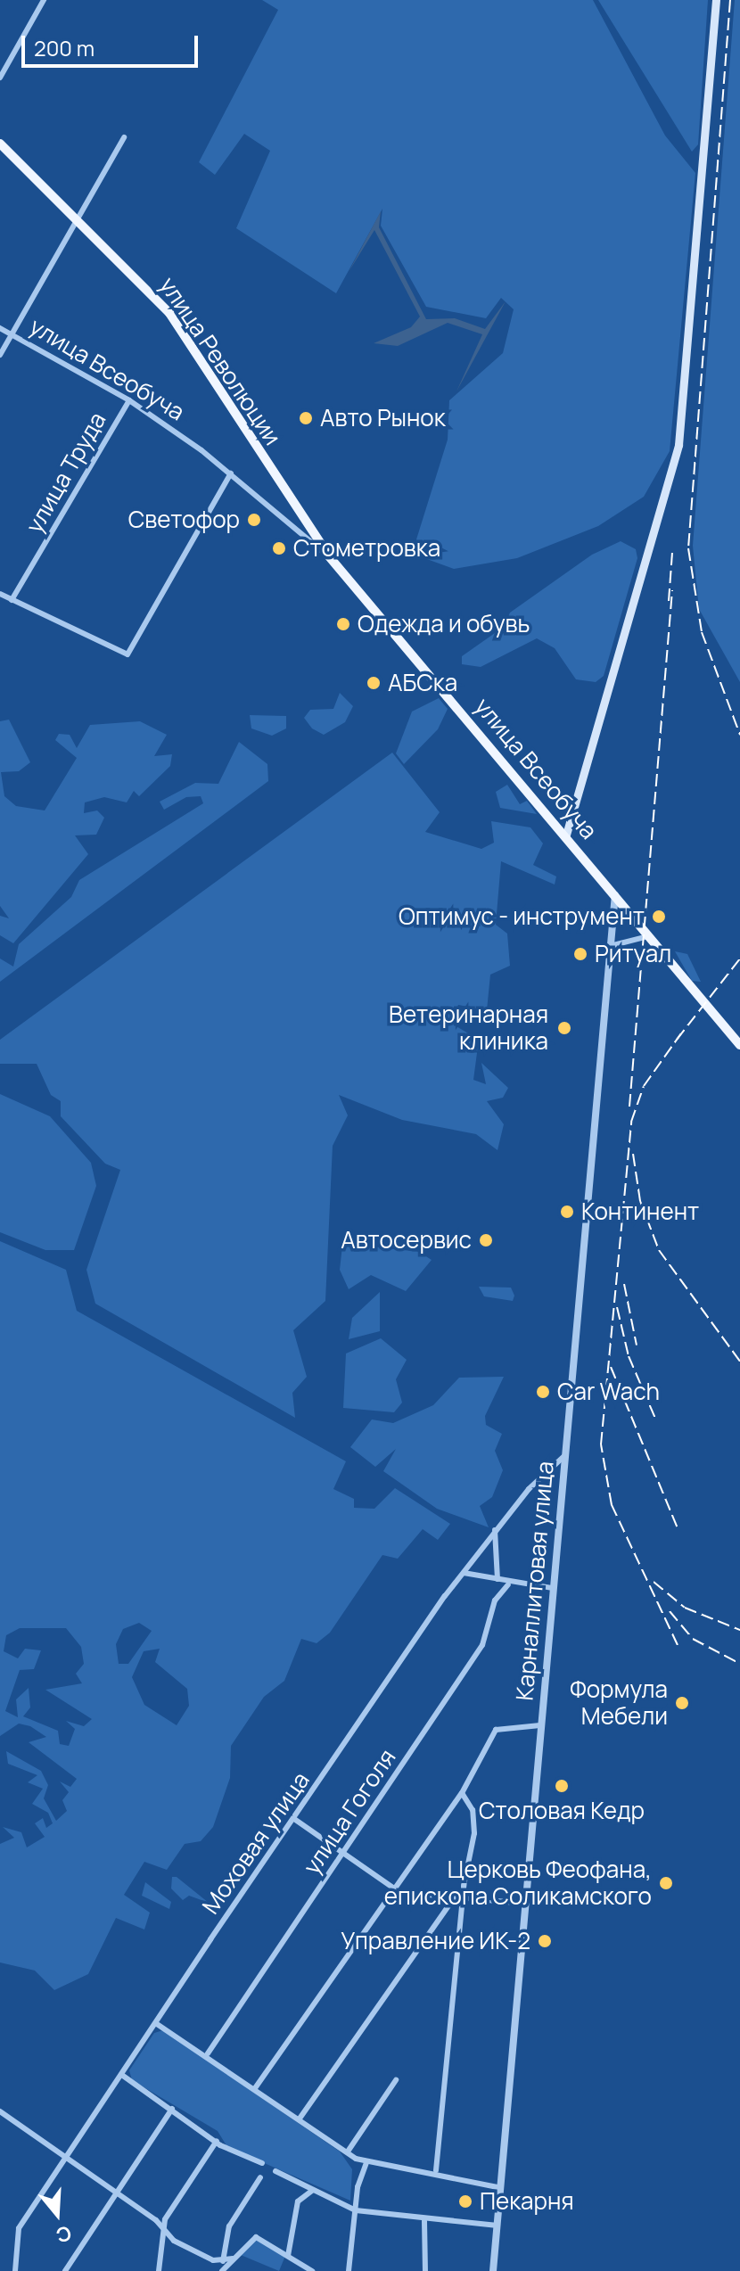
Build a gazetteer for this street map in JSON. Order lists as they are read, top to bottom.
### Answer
{
  "streets": {
    "main road": ["улица Революции", "улица Всеобуча"],
    "street": [
      "улица Труда",
      "Карналлитовая улица",
      "улица Гоголя",
      "Моховая улица"
    ]
  },
  "crossings": [
    ["улица Революции", "улица Всеобуча"],
    ["улица Всеобуча", "улица Труда"],
    ["улица Всеобуча", "Карналлитовая улица"],
    ["Карналлитовая улица", "Моховая улица"]
  ],
  "places": [
    "Авто Рынок",
    "Светофор",
    "Стометровка",
    "Одежда и обувь",
    "АБСка",
    "Оптимус - инструмент",
    "Ритуал",
    "Ветеринарная клиника",
    "Континент",
    "Автосервис",
    "Car Wach",
    "Формула Мебели",
    "Столовая Кедр",
    "Церковь Феофана, епископа Соликамского",
    "Управление ИК-2",
    "Пекарня"
  ],
  "scale_bar": "200 m",
  "north": "bottom"
}
